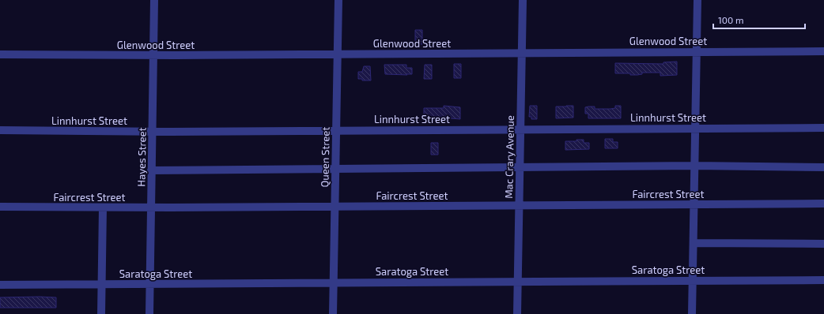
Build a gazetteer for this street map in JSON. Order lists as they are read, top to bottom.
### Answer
{
  "streets": {
    "street": [
      "Glenwood Street",
      "Linnhurst Street",
      "Hayes Street",
      "Queen Street",
      "Mac Crary Avenue",
      "Faircrest Street",
      "Saratoga Street"
    ]
  },
  "crossings": [
    ["Glenwood Street", "Hayes Street"],
    ["Glenwood Street", "Queen Street"],
    ["Glenwood Street", "Mac Crary Avenue"],
    ["Linnhurst Street", "Hayes Street"],
    ["Linnhurst Street", "Queen Street"],
    ["Linnhurst Street", "Mac Crary Avenue"],
    ["Hayes Street", "Faircrest Street"],
    ["Hayes Street", "Saratoga Street"],
    ["Queen Street", "Faircrest Street"],
    ["Queen Street", "Saratoga Street"],
    ["Mac Crary Avenue", "Faircrest Street"],
    ["Mac Crary Avenue", "Saratoga Street"]
  ],
  "scale_bar": "100 m"
}
